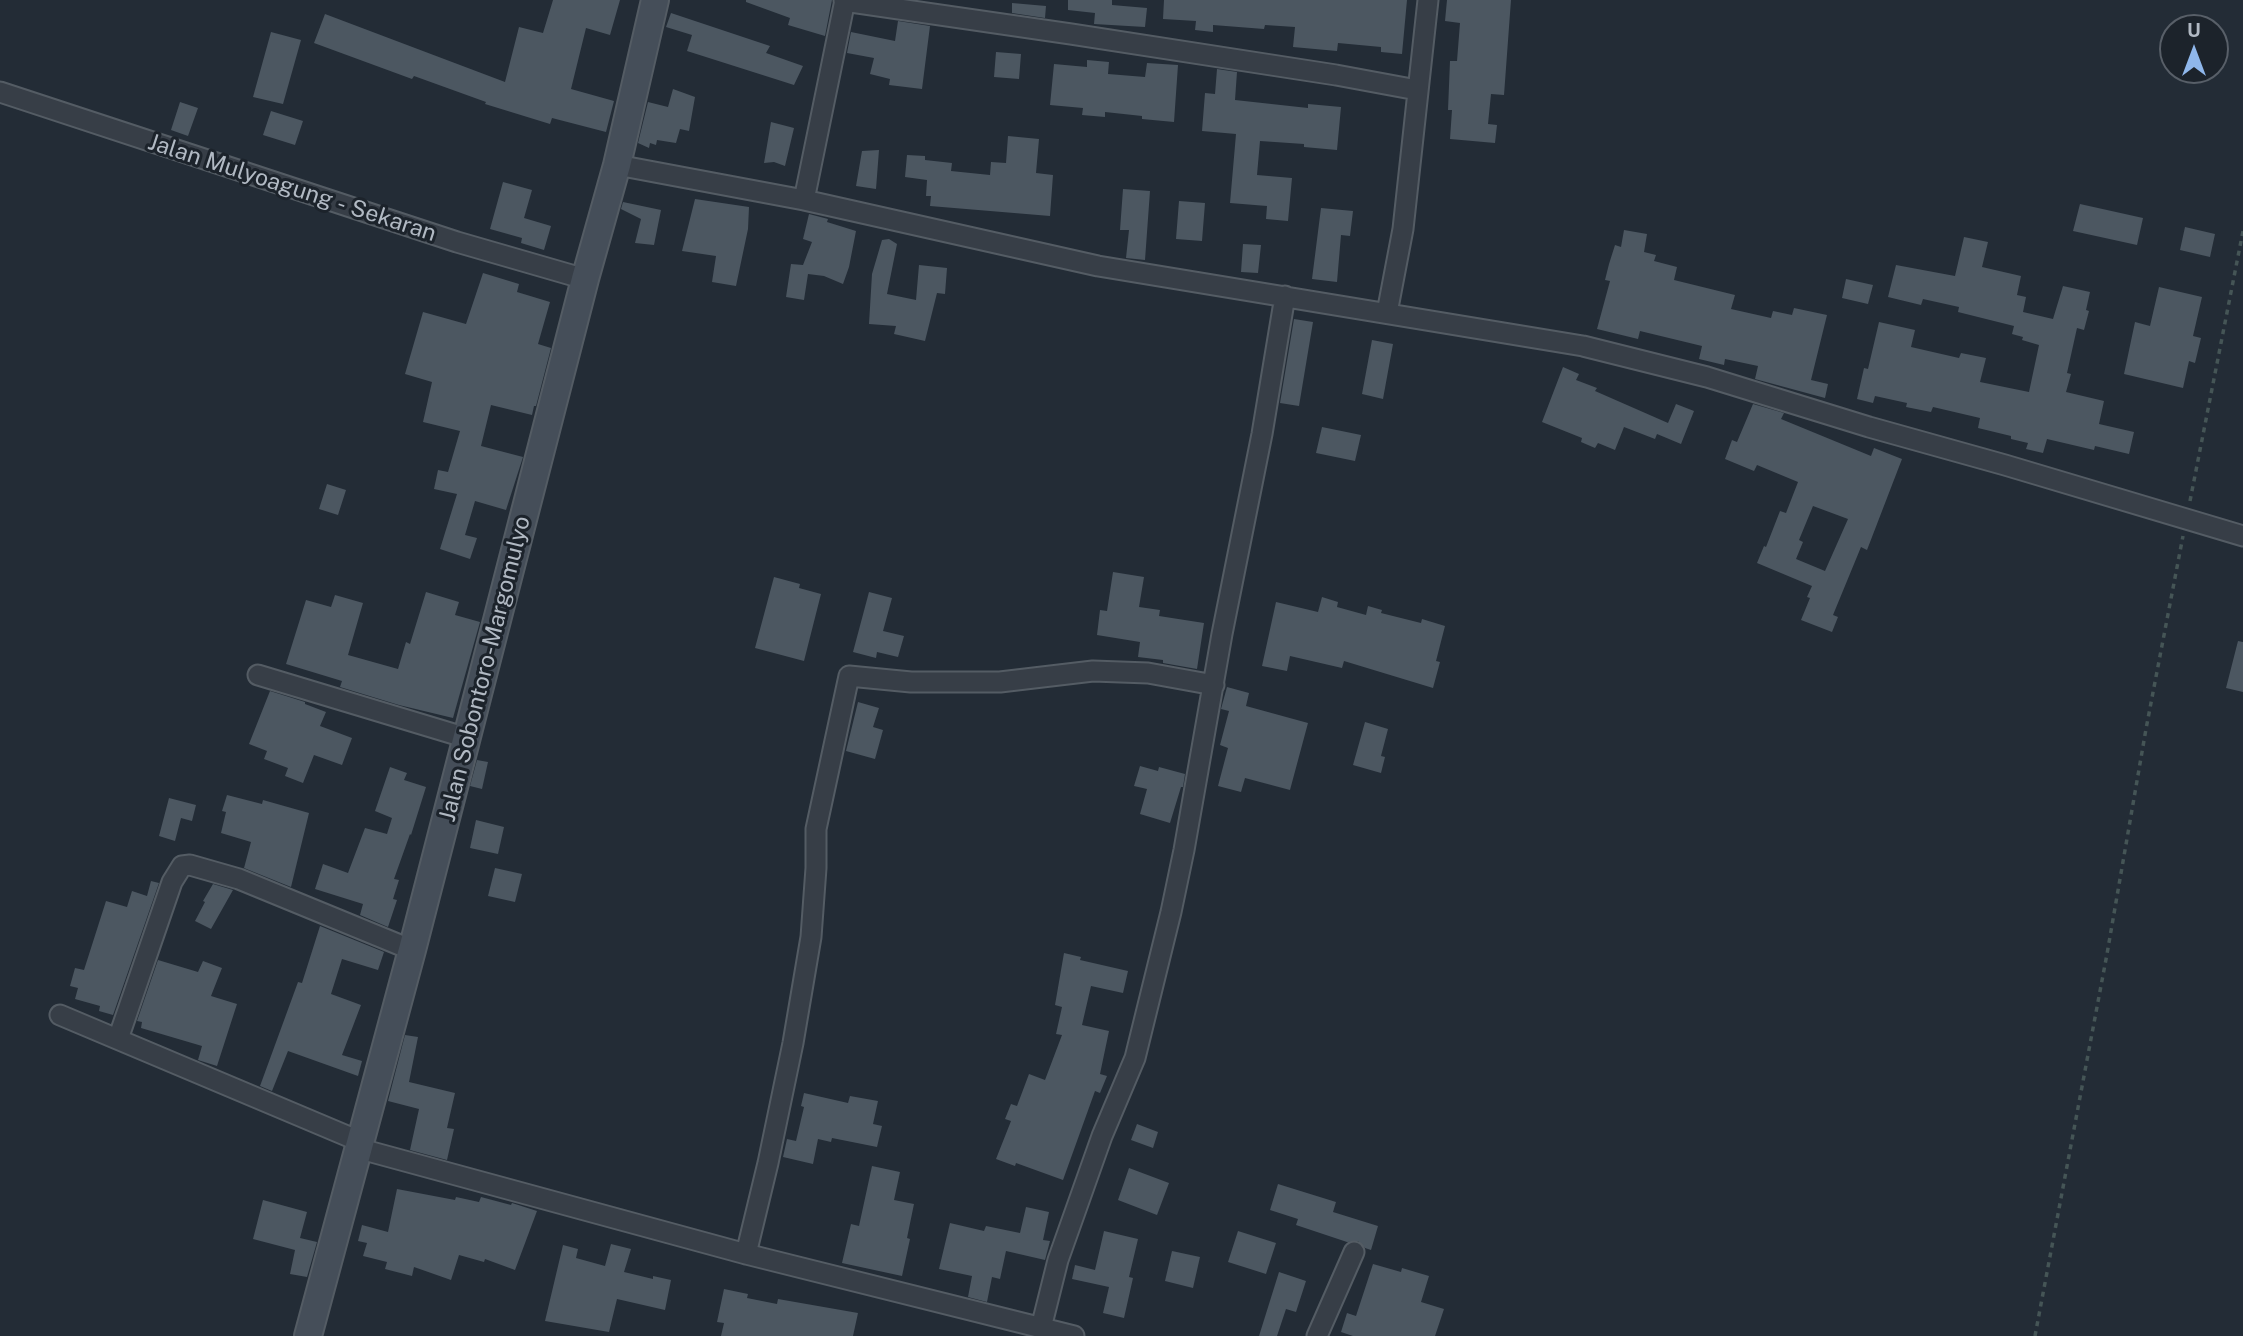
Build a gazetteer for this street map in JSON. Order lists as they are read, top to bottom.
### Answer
{
  "streets": {
    "street": ["Jalan Mulyoagung - Sekaran", "Jalan Sobontoro-Margomulyo"]
  },
  "crossings": [
    ["Jalan Mulyoagung - Sekaran", "Jalan Sobontoro-Margomulyo"]
  ],
  "north": "top"
}
